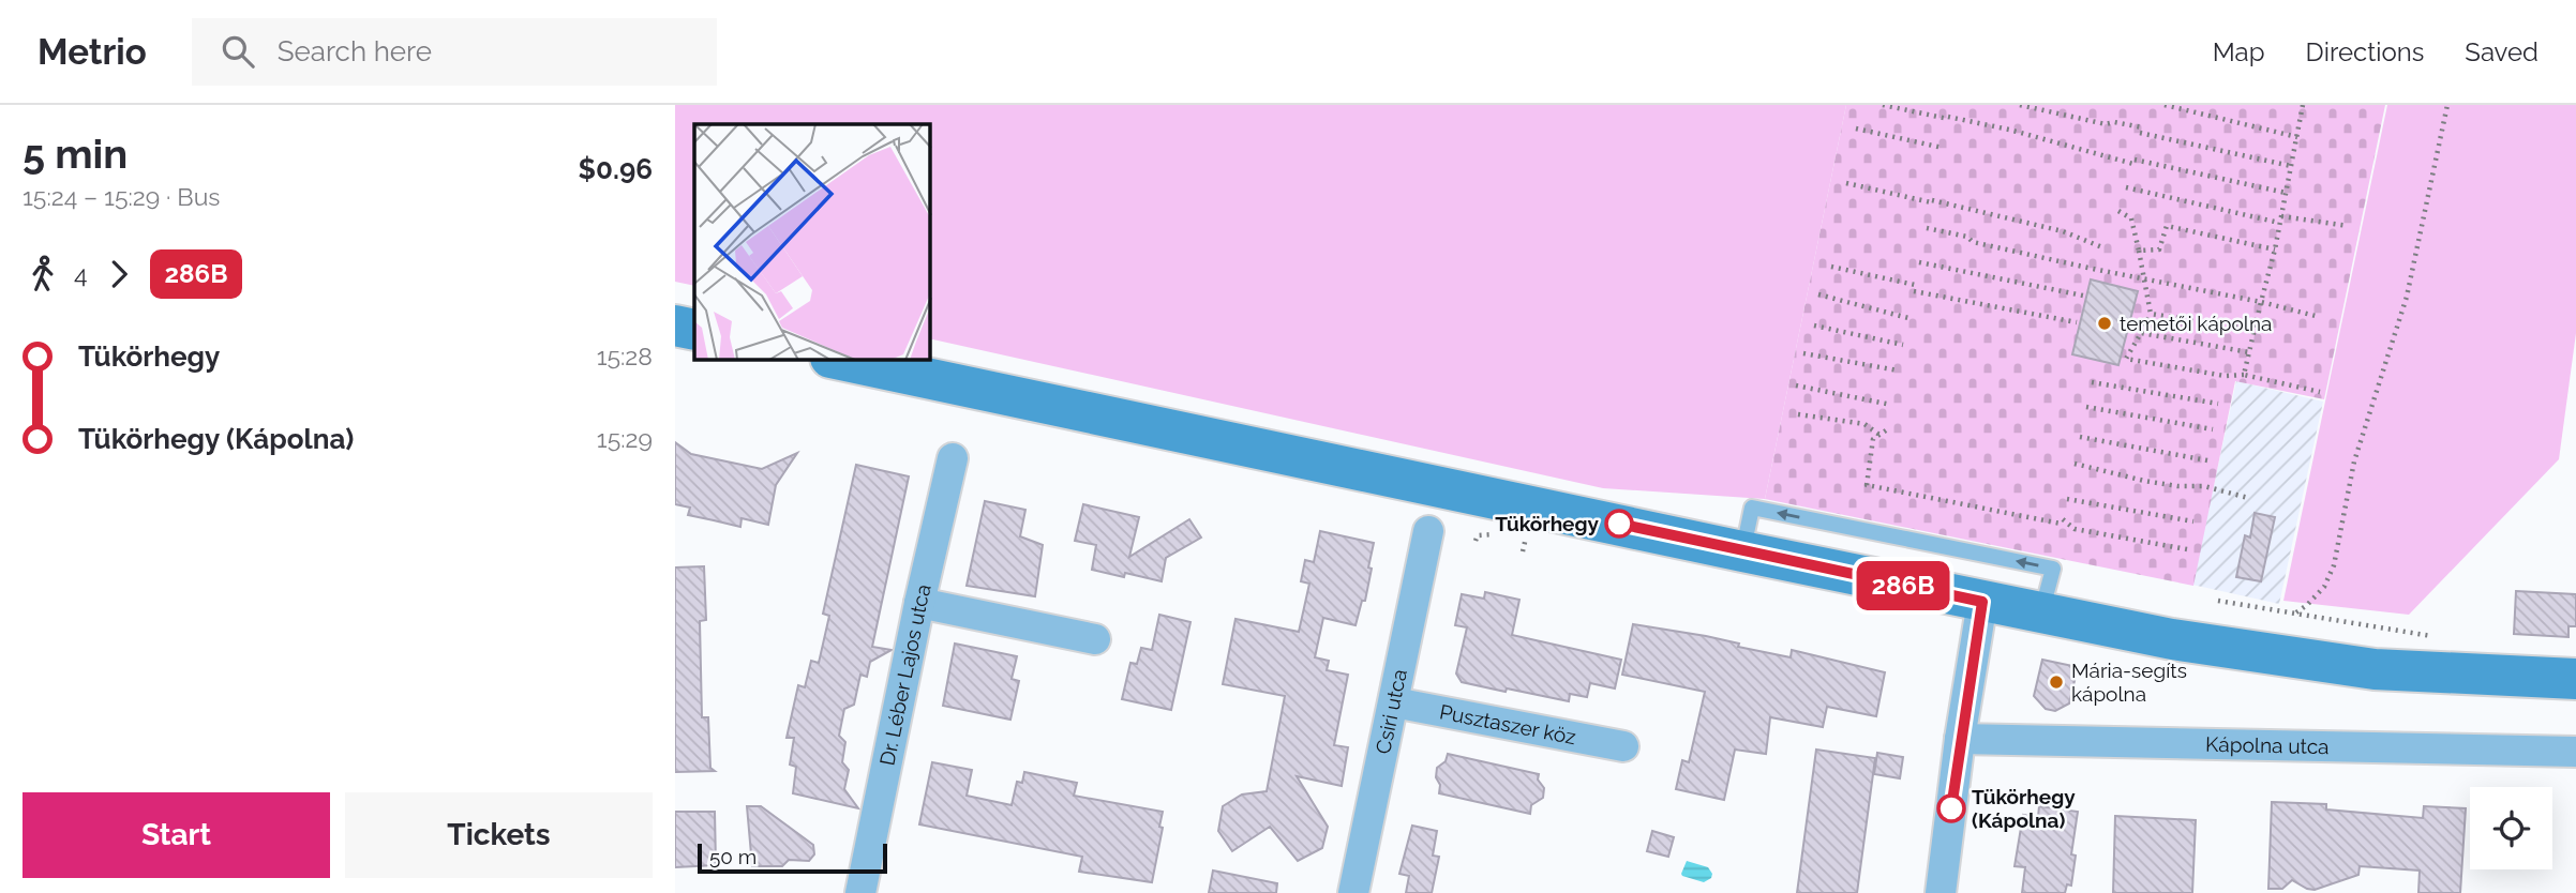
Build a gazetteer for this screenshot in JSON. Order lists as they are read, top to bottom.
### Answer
{
  "streets": {
    "street": [
      "Dr. Léber Lajos utca",
      "Csiri utca",
      "Pusztaszer köz",
      "Kápolna utca"
    ]
  },
  "crossings": [
    ["Csiri utca", "Pusztaszer köz"]
  ],
  "places": [
    "temetői kápolna",
    "Tükörhegy",
    "Mária-segíts kápolna",
    "Tükörhegy (Kápolna)"
  ],
  "lines": ["bus line 286B"],
  "scale_bar": "50 m",
  "page": {
    "header": "Metrio",
    "search": "Search here",
    "nav": ["Map", "Directions", "Saved"],
    "heading": ["5 min", "15:24 – 15:29 · Bus", "$0.96"],
    "on_map": "286B",
    "legs": ["4", "286B"],
    "list": [
      {
        "name": "Tükörhegy",
        "value": "15:28"
      },
      {
        "name": "Tükörhegy (Kápolna)",
        "value": "15:29"
      }
    ],
    "buttons": ["Start", "Tickets"],
    "scale": "50 m"
  }
}
